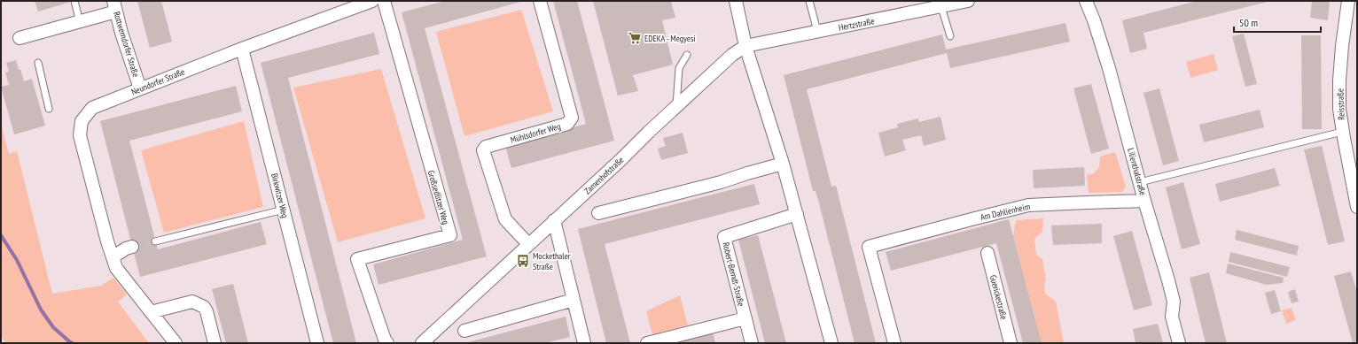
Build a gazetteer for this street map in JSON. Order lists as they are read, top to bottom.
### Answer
{
  "streets": {
    "street": [
      "Hertzstraße",
      "Rottwerndorfer Straße",
      "Neundorfer Straße",
      "Reisstraße",
      "Mühlsdorfer Weg",
      "Lilienthalstraße",
      "Zamenhofstraße",
      "Birkwitzer Weg",
      "Großsedlitzer Weg",
      "Am Dahlienheim",
      "Robert-Berndt-Straße",
      "Guerickestraße"
    ]
  },
  "crossings": [
    ["Hertzstraße", "Zamenhofstraße"],
    ["Rottwerndorfer Straße", "Neundorfer Straße"],
    ["Neundorfer Straße", "Birkwitzer Weg"],
    ["Mühlsdorfer Weg", "Zamenhofstraße"],
    ["Lilienthalstraße", "Am Dahlienheim"]
  ],
  "places": {
    "supermarket": ["EDEKA - Megyesi"],
    "bus stop": ["Mockethaler Straße"]
  },
  "scale_bar": "50 m"
}
